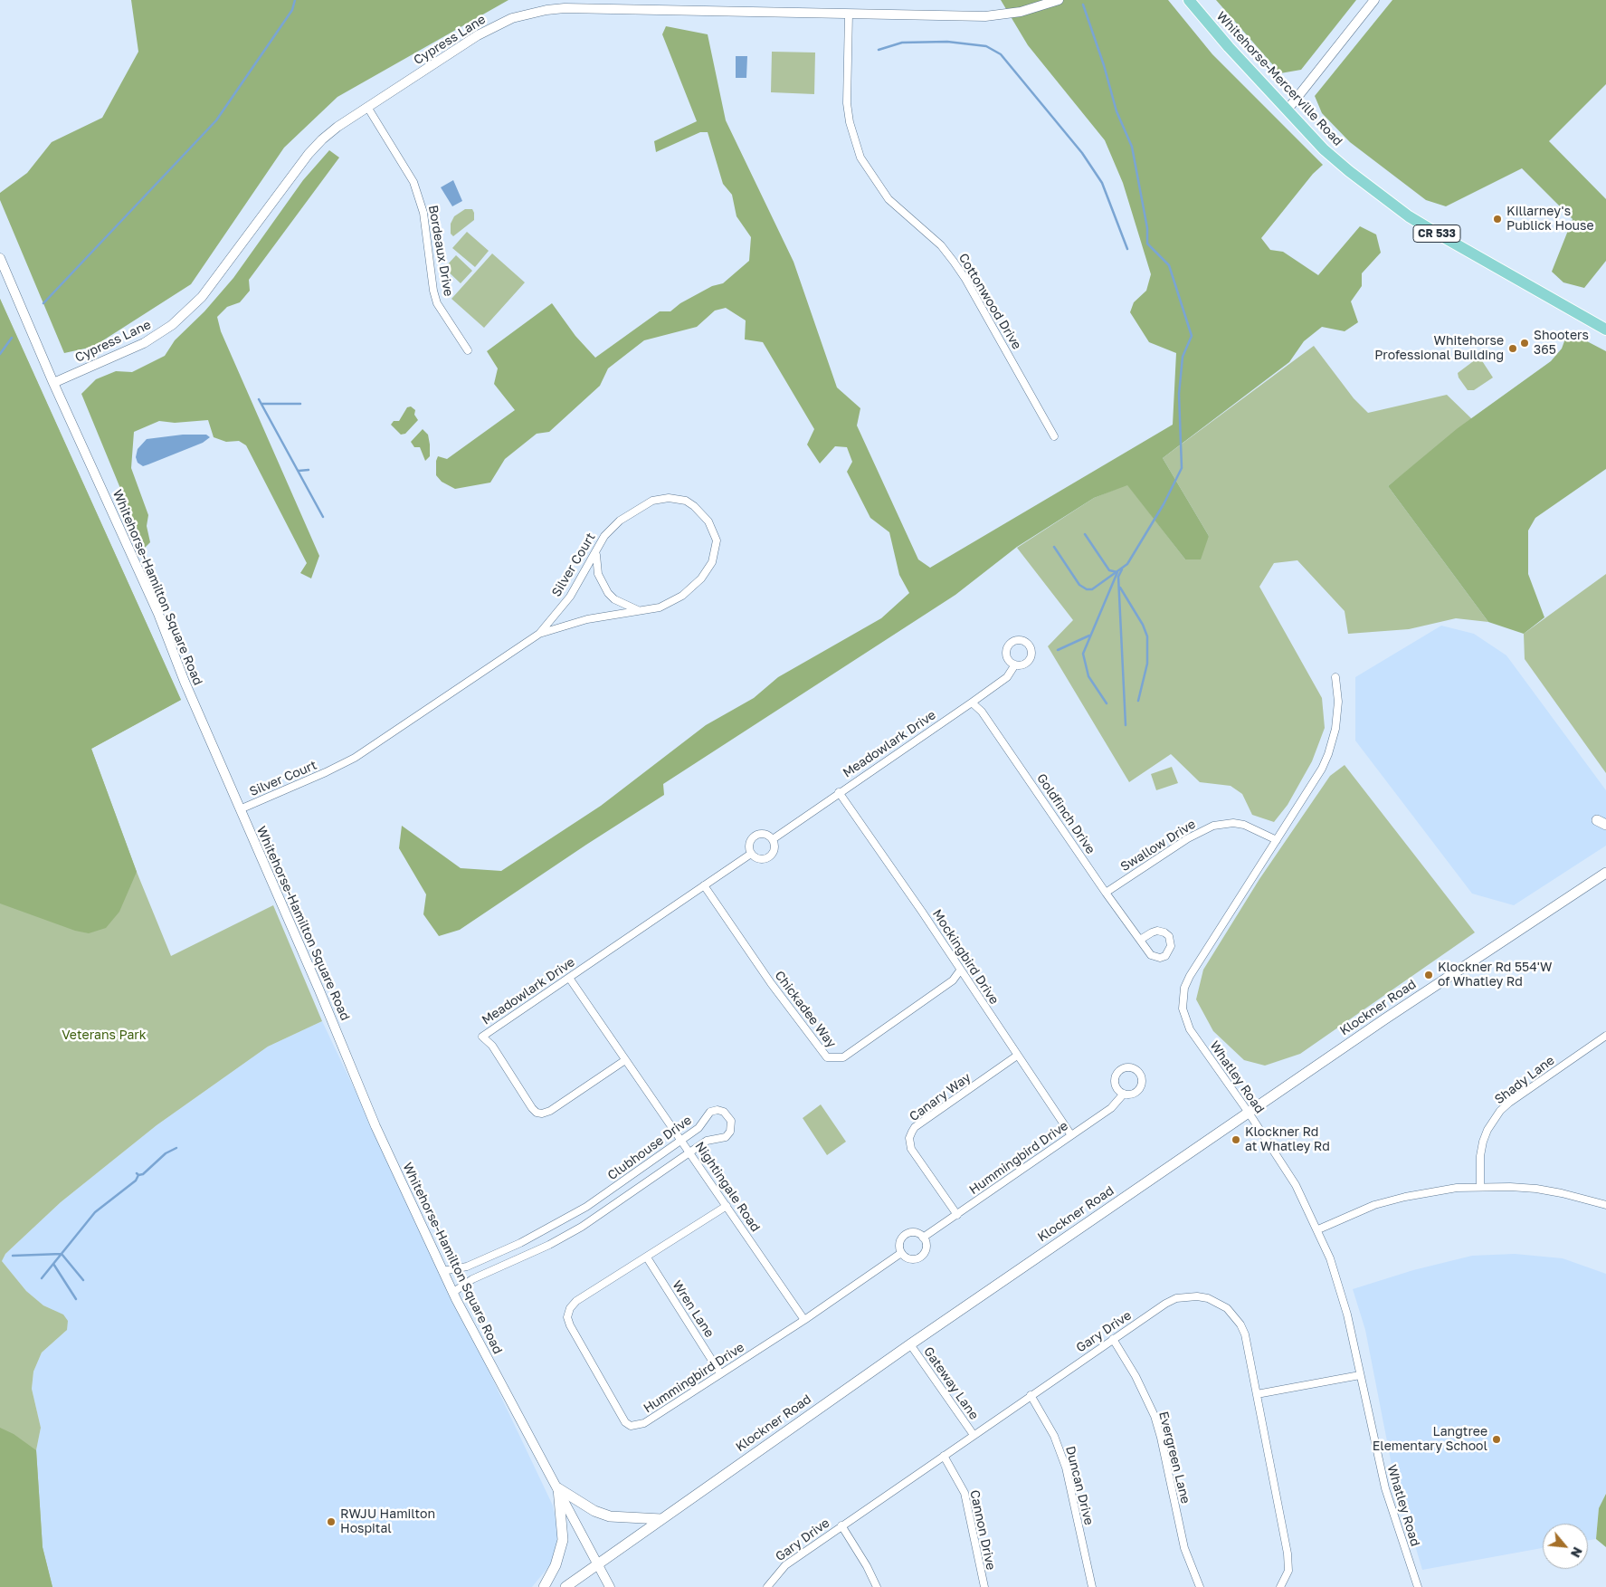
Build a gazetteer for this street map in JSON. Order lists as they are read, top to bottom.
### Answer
{
  "streets": {
    "main road": ["Whitehorse-Mercerville Road", "CR 533", "Klockner Road"],
    "street": [
      "Cypress Lane",
      "Bordeaux Drive",
      "Cottonwood Drive",
      "Silver Court",
      "Whitehorse-Hamilton Square Road",
      "Meadowlark Drive",
      "Goldfinch Drive",
      "Swallow Drive",
      "Mockingbird Drive",
      "Chickadee Way",
      "Whatley Road",
      "Shady Lane",
      "Canary Way",
      "Clubhouse Drive",
      "Hummingbird Drive",
      "Nightingale Road",
      "Wren Lane",
      "Gary Drive",
      "Gateway Lane",
      "Evergreen Lane",
      "Duncan Drive",
      "Cannon Drive"
    ]
  },
  "crossings": [
    ["Cypress Lane", "Bordeaux Drive"],
    ["Cypress Lane", "Cottonwood Drive"],
    ["Cypress Lane", "Whitehorse-Hamilton Square Road"],
    ["Silver Court", "Whitehorse-Hamilton Square Road"],
    ["Whitehorse-Hamilton Square Road", "Klockner Road"],
    ["Whitehorse-Hamilton Square Road", "Clubhouse Drive"],
    ["Meadowlark Drive", "Goldfinch Drive"],
    ["Meadowlark Drive", "Mockingbird Drive"],
    ["Meadowlark Drive", "Chickadee Way"],
    ["Meadowlark Drive", "Nightingale Road"],
    ["Goldfinch Drive", "Swallow Drive"],
    ["Swallow Drive", "Whatley Road"],
    ["Mockingbird Drive", "Chickadee Way"],
    ["Mockingbird Drive", "Canary Way"],
    ["Mockingbird Drive", "Hummingbird Drive"],
    ["Klockner Road", "Whatley Road"],
    ["Klockner Road", "Gateway Lane"],
    ["Canary Way", "Hummingbird Drive"],
    ["Clubhouse Drive", "Nightingale Road"],
    ["Hummingbird Drive", "Nightingale Road"],
    ["Hummingbird Drive", "Wren Lane"],
    ["Gary Drive", "Gateway Lane"],
    ["Gary Drive", "Evergreen Lane"],
    ["Gary Drive", "Duncan Drive"],
    ["Gary Drive", "Cannon Drive"]
  ],
  "parks": ["Veterans Park"],
  "places": [
    "Killarney's Publick House",
    "Shooters 365",
    "Whitehorse Professional Building",
    "Klockner Rd 554'W of Whatley Rd",
    "Klockner Rd at Whatley Rd",
    "Langtree Elementary School",
    "RWJU Hamilton Hospital"
  ],
  "north": "bottom right"
}
